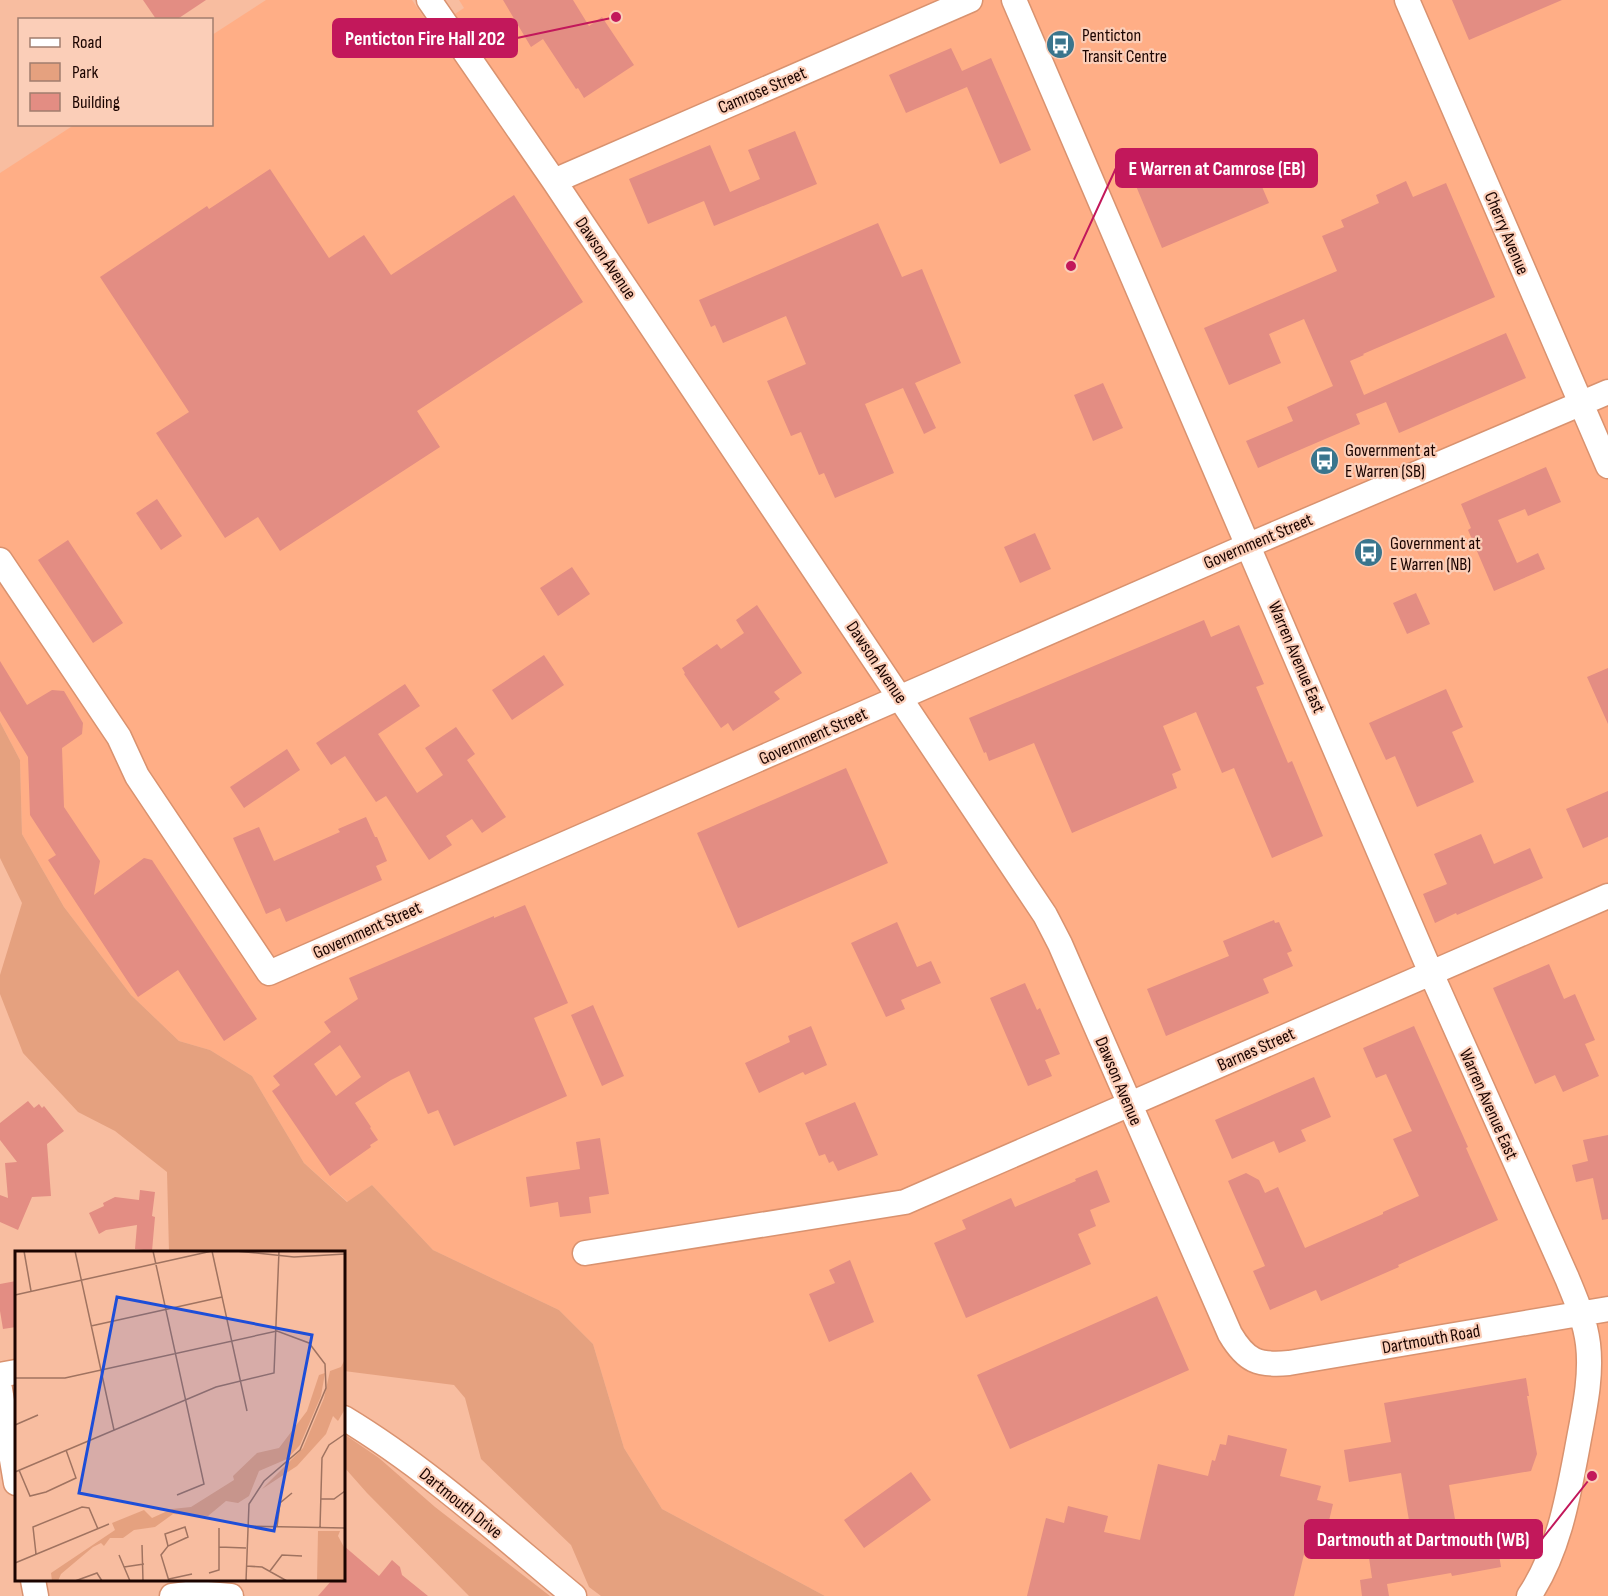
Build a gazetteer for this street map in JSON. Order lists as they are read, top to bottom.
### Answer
{
  "streets": {
    "street": [
      "Camrose Street",
      "Cherry Avenue",
      "Dawson Avenue",
      "Government Street",
      "Warren Avenue East",
      "Barnes Street",
      "Dartmouth Road",
      "Dartmouth Drive"
    ]
  },
  "crossings": [
    ["Camrose Street", "Dawson Avenue"],
    ["Cherry Avenue", "Government Street"],
    ["Dawson Avenue", "Government Street"],
    ["Dawson Avenue", "Barnes Street"],
    ["Dawson Avenue", "Dartmouth Road"],
    ["Government Street", "Warren Avenue East"],
    ["Warren Avenue East", "Barnes Street"],
    ["Warren Avenue East", "Dartmouth Road"]
  ],
  "places": {
    "other": ["Penticton Fire Hall 202", "E Warren at Camrose (EB)", "Dartmouth at Dartmouth (WB)"],
    "bus stop": ["Penticton Transit Centre", "Government at E Warren (SB)", "Government at E Warren (NB)"]
  },
  "legend": ["Road", "Park", "Building"]
}
